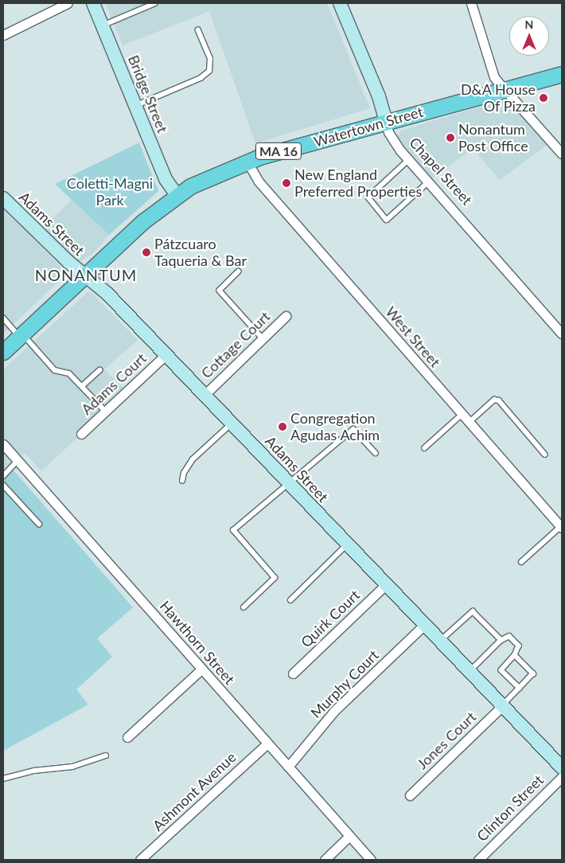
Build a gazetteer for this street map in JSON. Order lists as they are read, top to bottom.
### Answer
{
  "streets": {
    "main road": ["Watertown Street", "MA 16"],
    "street": [
      "Bridge Street",
      "Chapel Street",
      "Adams Street",
      "West Street",
      "Cottage Court",
      "Adams Court",
      "Quirk Court",
      "Hawthorn Street",
      "Murphy Court",
      "Jones Court",
      "Ashmont Avenue",
      "Clinton Street"
    ]
  },
  "crossings": [
    ["Bridge Street", "Watertown Street"],
    ["Watertown Street", "Chapel Street"],
    ["Watertown Street", "Adams Street"],
    ["Watertown Street", "West Street"],
    ["Adams Street", "Cottage Court"],
    ["Adams Street", "Adams Court"],
    ["Adams Street", "Quirk Court"],
    ["Adams Street", "Murphy Court"],
    ["Adams Street", "Jones Court"],
    ["Hawthorn Street", "Murphy Court"],
    ["Hawthorn Street", "Ashmont Avenue"]
  ],
  "districts": ["NONANTUM"],
  "parks": ["Coletti-Magni Park"],
  "places": [
    "D&A House Of Pizza",
    "Nonantum Post Office",
    "New England Preferred Properties",
    "Pátzcuaro Taqueria & Bar",
    "Congregation Agudas Achim"
  ],
  "north": "top"
}
